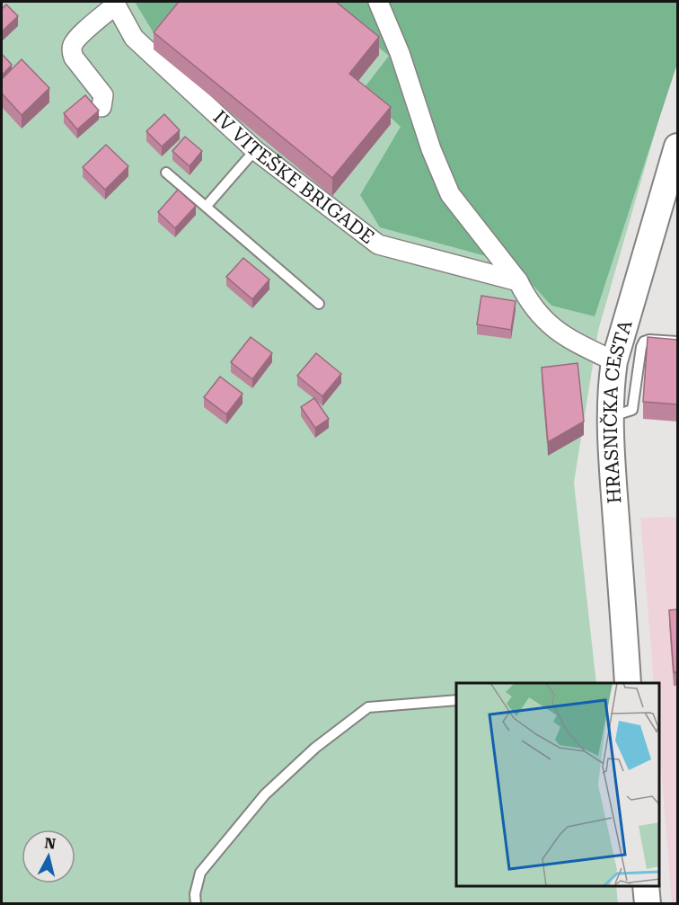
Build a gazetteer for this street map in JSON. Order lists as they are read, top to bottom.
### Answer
{
  "streets": {
    "street": ["IV VITEŠKE BRIGADE", "HRASNIČKA CESTA"]
  },
  "north": "top"
}
